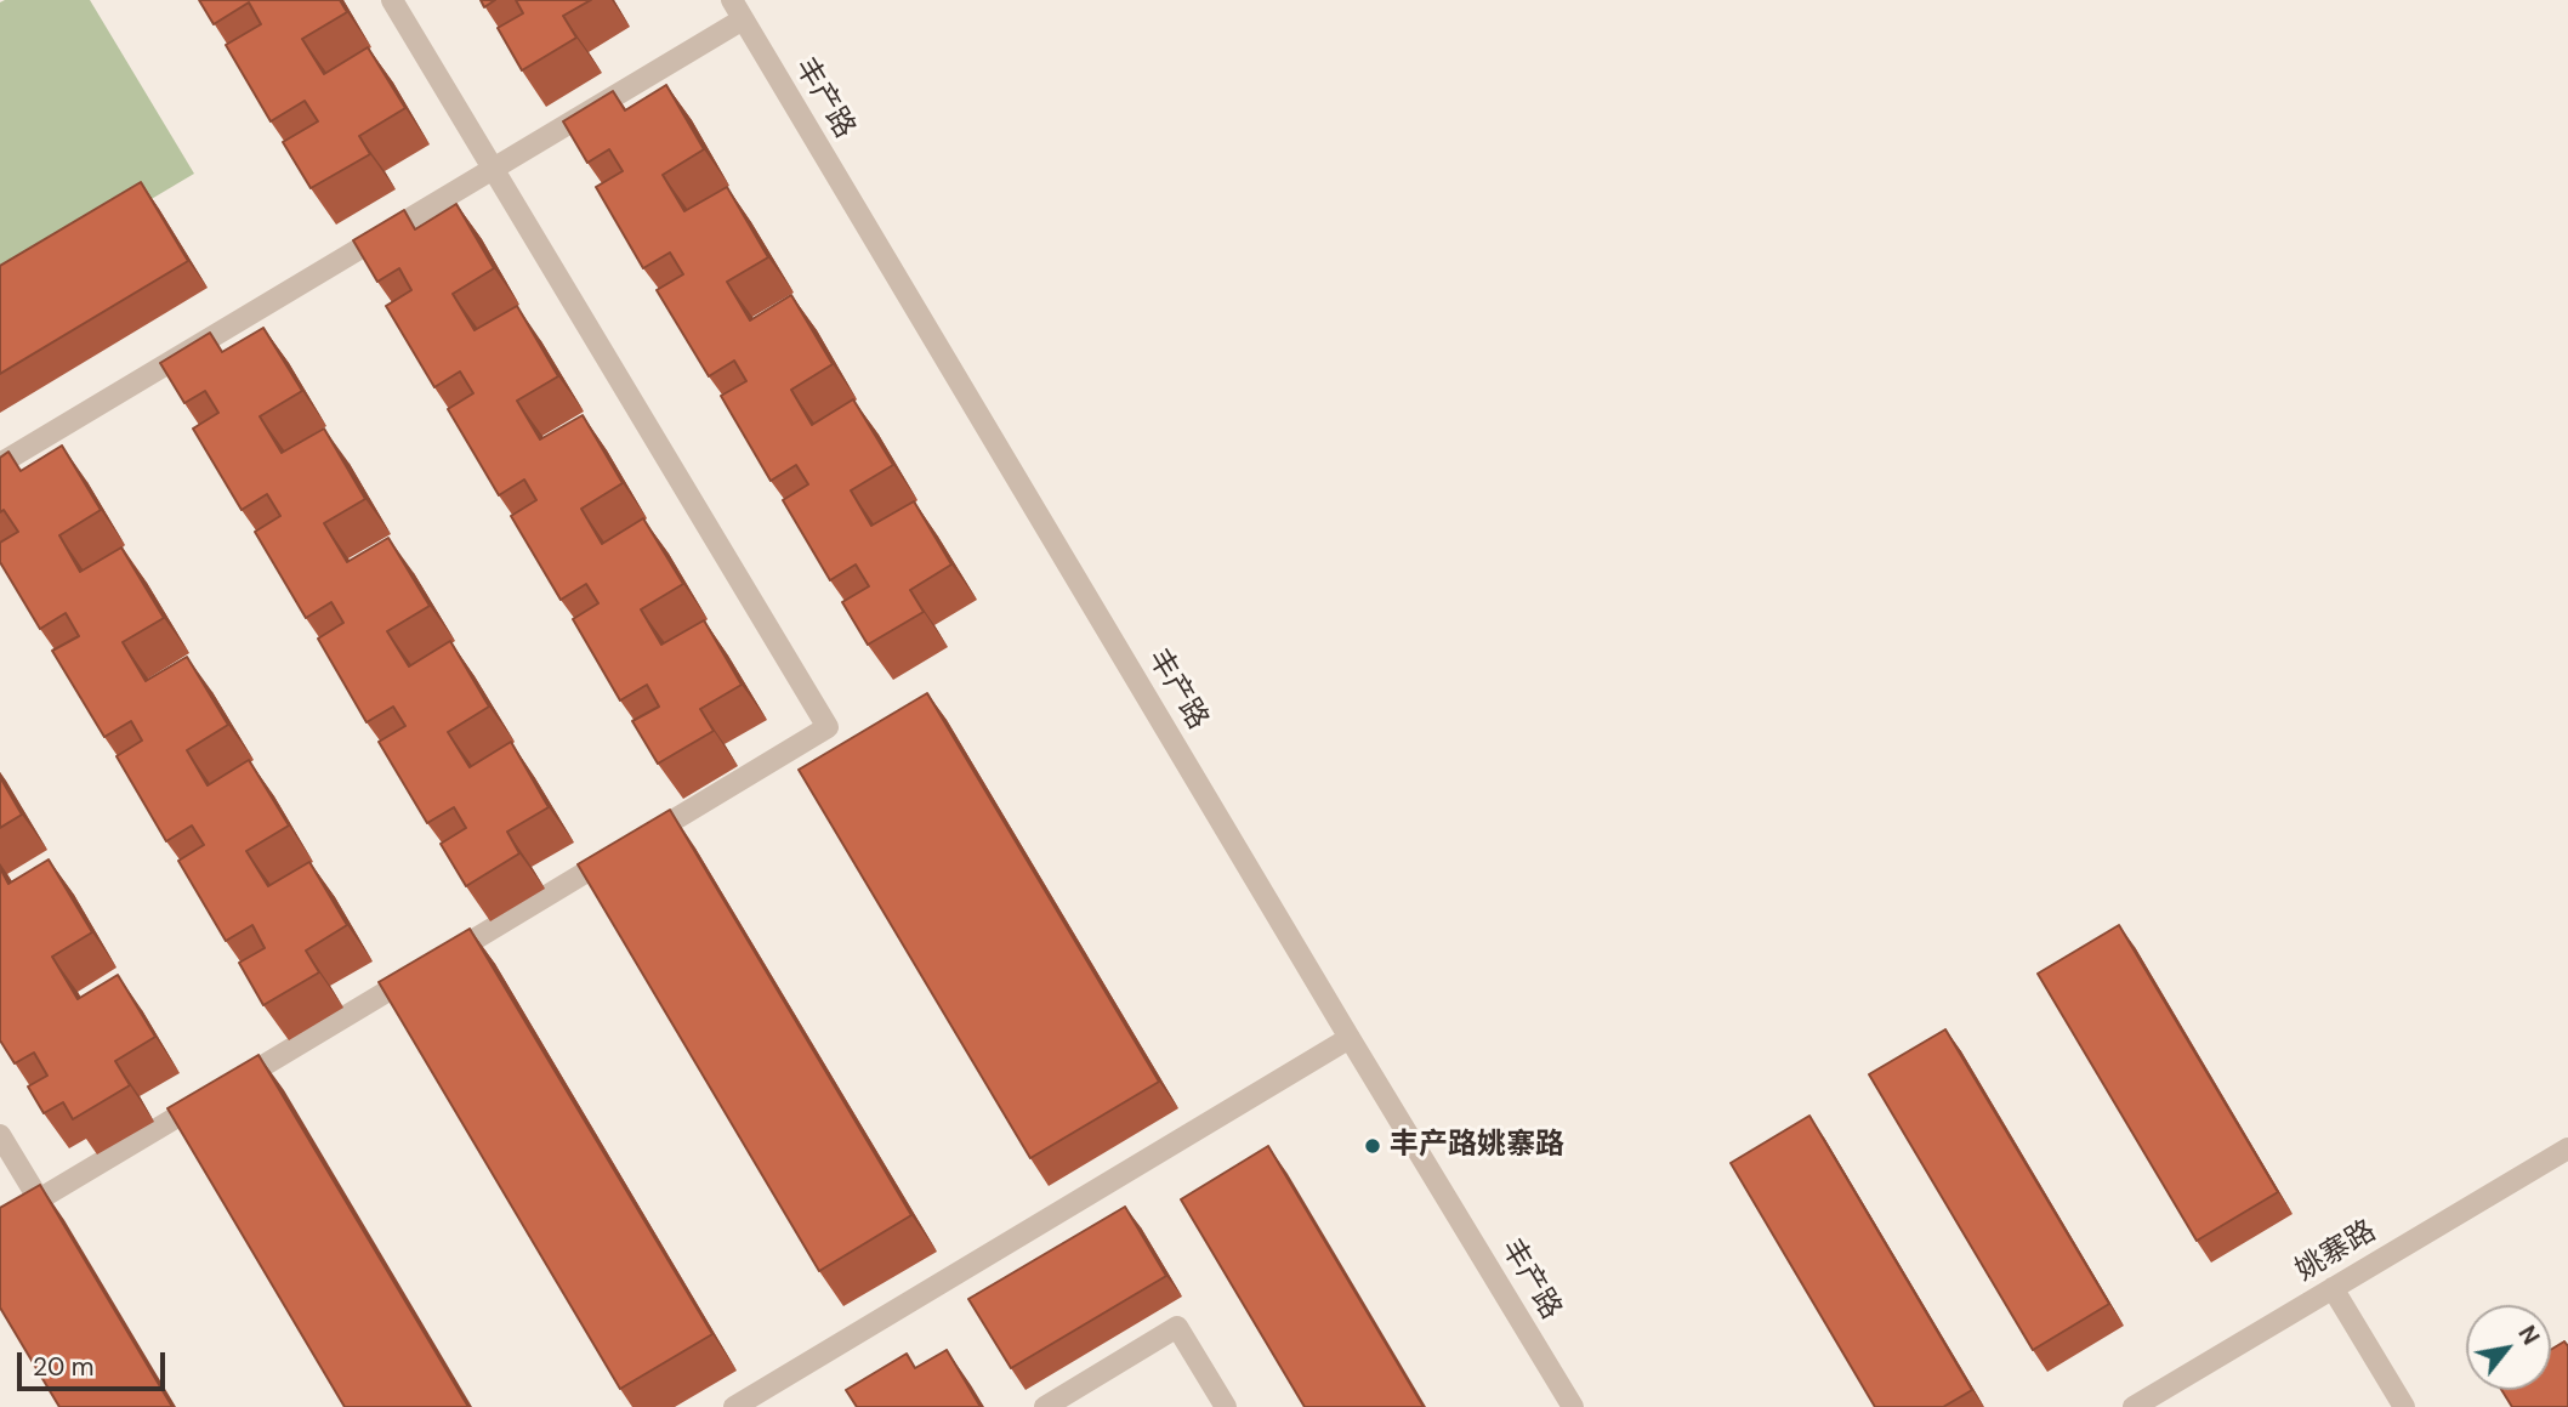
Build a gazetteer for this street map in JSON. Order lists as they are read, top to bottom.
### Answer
{
  "streets": {
    "street": ["丰产路", "姚寨路"]
  },
  "places": ["丰产路姚寨路"],
  "scale_bar": "20 m",
  "north": "top right"
}
